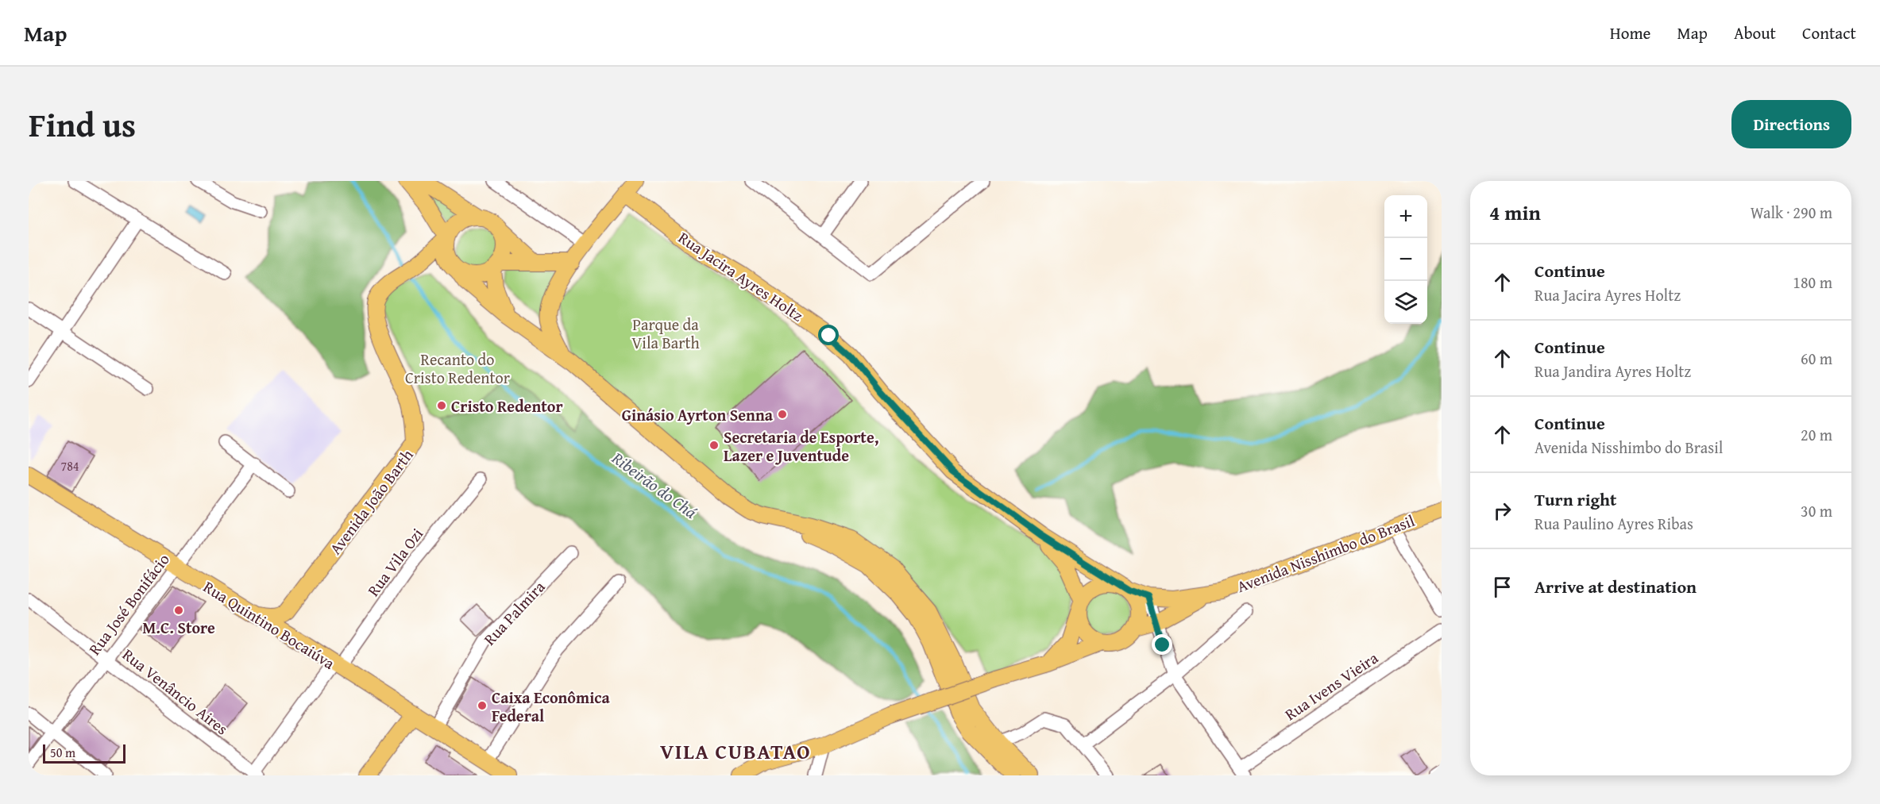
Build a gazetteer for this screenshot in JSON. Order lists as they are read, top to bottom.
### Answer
{
  "streets": {
    "main road": [
      "Rua Jacira Ayres Holtz",
      "Avenida João Barth",
      "Avenida Nisshimbo do Brasil",
      "Rua Quintino Bocaiúva"
    ],
    "street": [
      "Rua Vila Ozi",
      "Rua José Bonifácio",
      "Rua Palmira",
      "Rua Ivens Vieira",
      "Rua Venâncio Aires"
    ]
  },
  "crossings": [
    ["Rua Vila Ozi", "Rua Quintino Bocaiúva"],
    ["Rua Vila Ozi", "Rua Venâncio Aires"],
    ["Rua José Bonifácio", "Rua Quintino Bocaiúva"],
    ["Rua José Bonifácio", "Rua Venâncio Aires"],
    ["Rua Palmira", "Rua Quintino Bocaiúva"]
  ],
  "districts": ["VILA CUBATAO"],
  "water": ["Ribeirão do Chá"],
  "parks": ["Parque da Vila Barth", "Recanto do Cristo Redentor"],
  "places": [
    "Cristo Redentor",
    "Ginásio Ayrton Senna",
    "Secretaria de Esporte, Lazer e Juventude",
    "M.C. Store",
    "Caixa Econômica Federal"
  ],
  "house_numbers": ["784"],
  "scale_bar": "50 m",
  "page": {
    "header": "Map",
    "nav": [
      "Home",
      "Map",
      "About",
      "Contact"
    ],
    "title": "Find us",
    "buttons": "Directions",
    "heading": ["4 min", "Walk · 290 m"],
    "map_buttons": ["+", "−"],
    "list": [
      ["Continue", "Rua Jacira Ayres Holtz", "180 m"],
      ["Continue", "Rua Jandira Ayres Holtz", "60 m"],
      ["Continue", "Avenida Nisshimbo do Brasil", "20 m"],
      ["Turn right", "Rua Paulino Ayres Ribas", "30 m"],
      "Arrive at destination"
    ],
    "scale": "50 m"
  }
}
